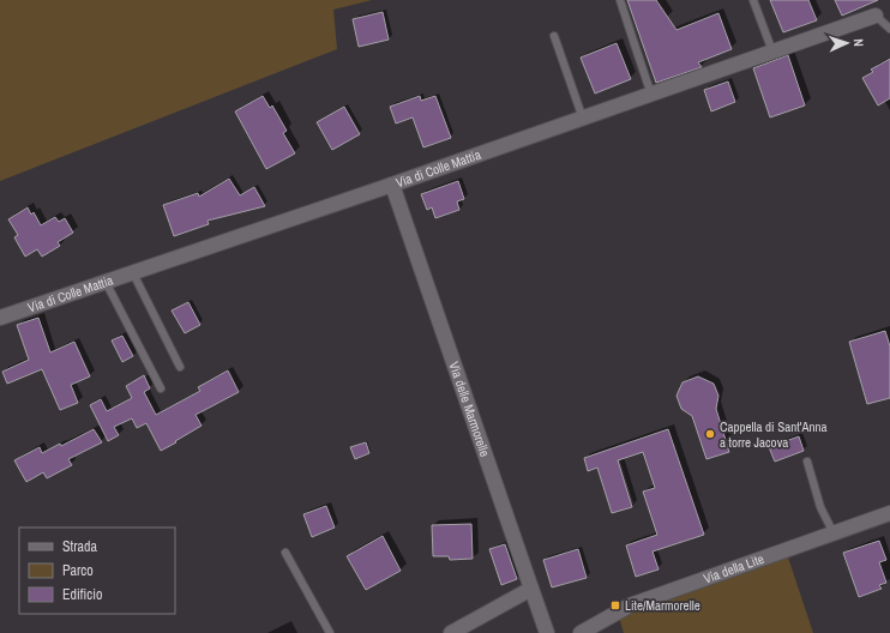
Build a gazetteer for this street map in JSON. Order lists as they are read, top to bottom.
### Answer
{
  "streets": {
    "street": ["Via di Colle Mattia", "Via delle Marmorelle", "Via della Lite"]
  },
  "crossings": [
    ["Via di Colle Mattia", "Via delle Marmorelle"]
  ],
  "places": {
    "other": ["Cappella di Sant'Anna a torre Jacova"],
    "transit": ["Lite/Marmorelle"]
  },
  "legend": ["Strada", "Parco", "Edificio"],
  "north": "right"
}
